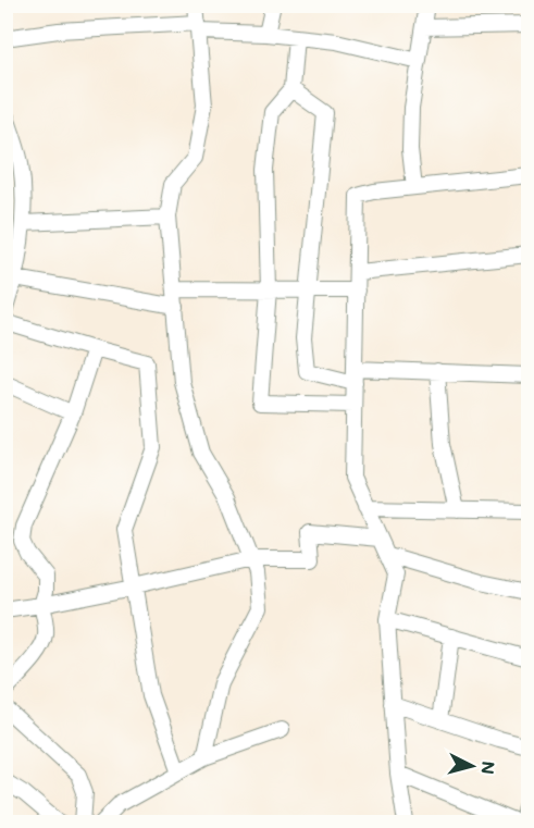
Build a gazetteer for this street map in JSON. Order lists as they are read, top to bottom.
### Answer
{
  "north": "right"
}
